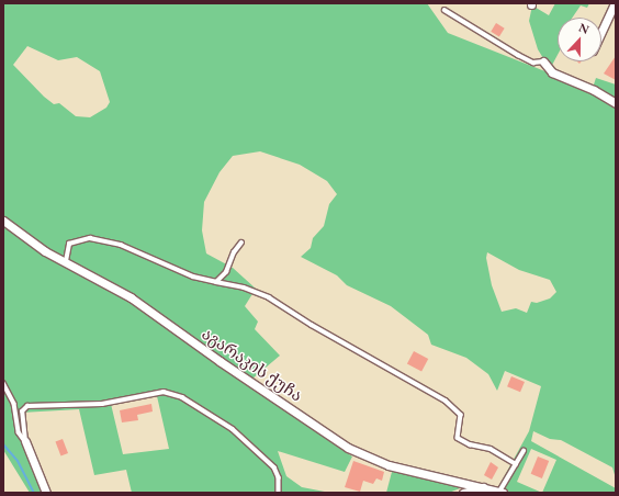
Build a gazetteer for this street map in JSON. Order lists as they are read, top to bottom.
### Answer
{
  "streets": {
    "street": ["აგარაკის ქუჩა"]
  },
  "north": "top"
}
